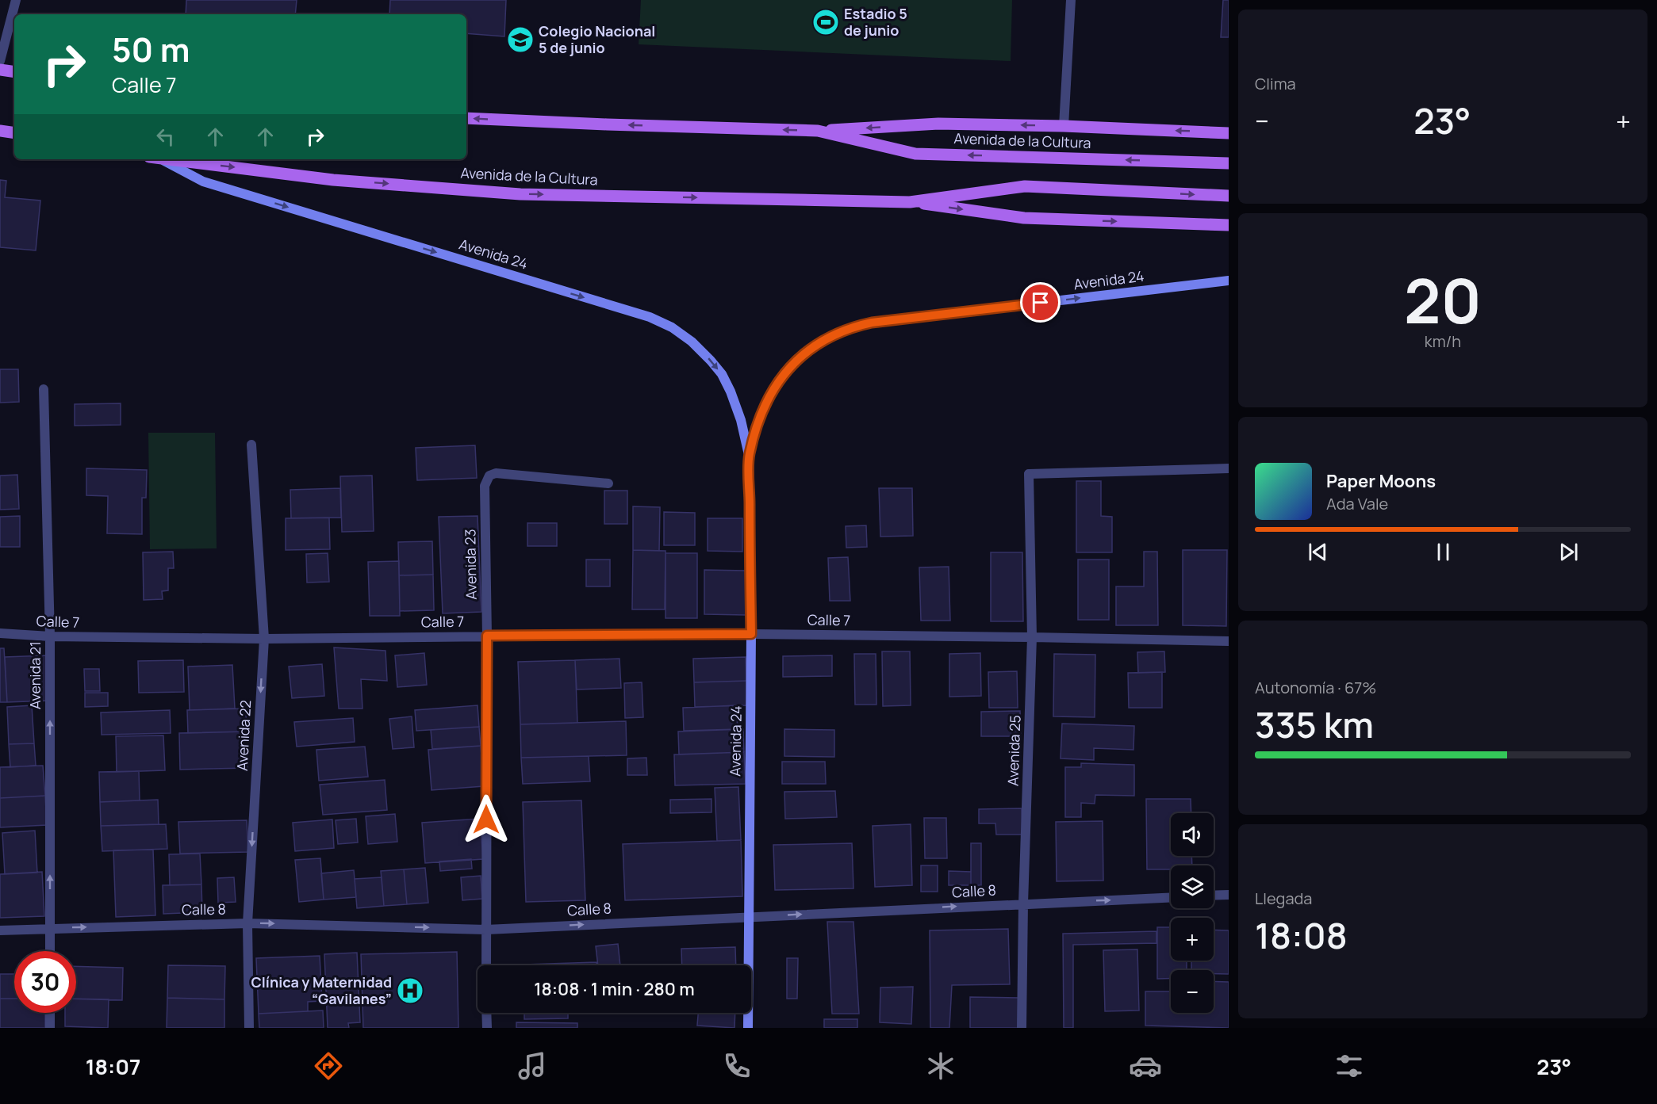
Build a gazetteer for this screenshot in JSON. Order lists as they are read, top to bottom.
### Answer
{
  "streets": {
    "main road": ["Avenida de la Cultura", "Avenida 24"],
    "street": [
      "Avenida 23",
      "Calle 7",
      "Avenida 21",
      "Avenida 22",
      "Avenida 25",
      "Calle 8"
    ]
  },
  "crossings": [
    ["Avenida 24", "Calle 7"],
    ["Avenida 24", "Calle 8"],
    ["Avenida 23", "Calle 7"],
    ["Avenida 23", "Calle 8"],
    ["Calle 7", "Avenida 21"],
    ["Calle 7", "Avenida 22"],
    ["Calle 7", "Avenida 25"],
    ["Avenida 21", "Calle 8"],
    ["Avenida 22", "Calle 8"],
    ["Avenida 25", "Calle 8"]
  ],
  "one_way": [
    "Avenida 24",
    "Avenida 21",
    "Avenida 22",
    "Calle 8"
  ],
  "places": {
    "sports": ["Estadio 5 de junio"],
    "school or university": ["Colegio Nacional 5 de junio"],
    "hospital": ["Clínica y Maternidad “Gavilanes”"]
  },
  "page": {
    "tile": [
      "Clima",
      ["20", "km/h"],
      ["Autonomía · 67%", "335 km"],
      ["Llegada", "18:08"]
    ],
    "turn": ["50 m", "Calle 7"],
    "heat": ["−", "23°", "+"],
    "song": ["Paper Moons", "Ada Vale"],
    "map_buttons": ["+", "−"],
    "limit": "30",
    "trip": "18:08 · 1 min · 280 m",
    "tabs": ["18:07", "23°"]
  }
}
